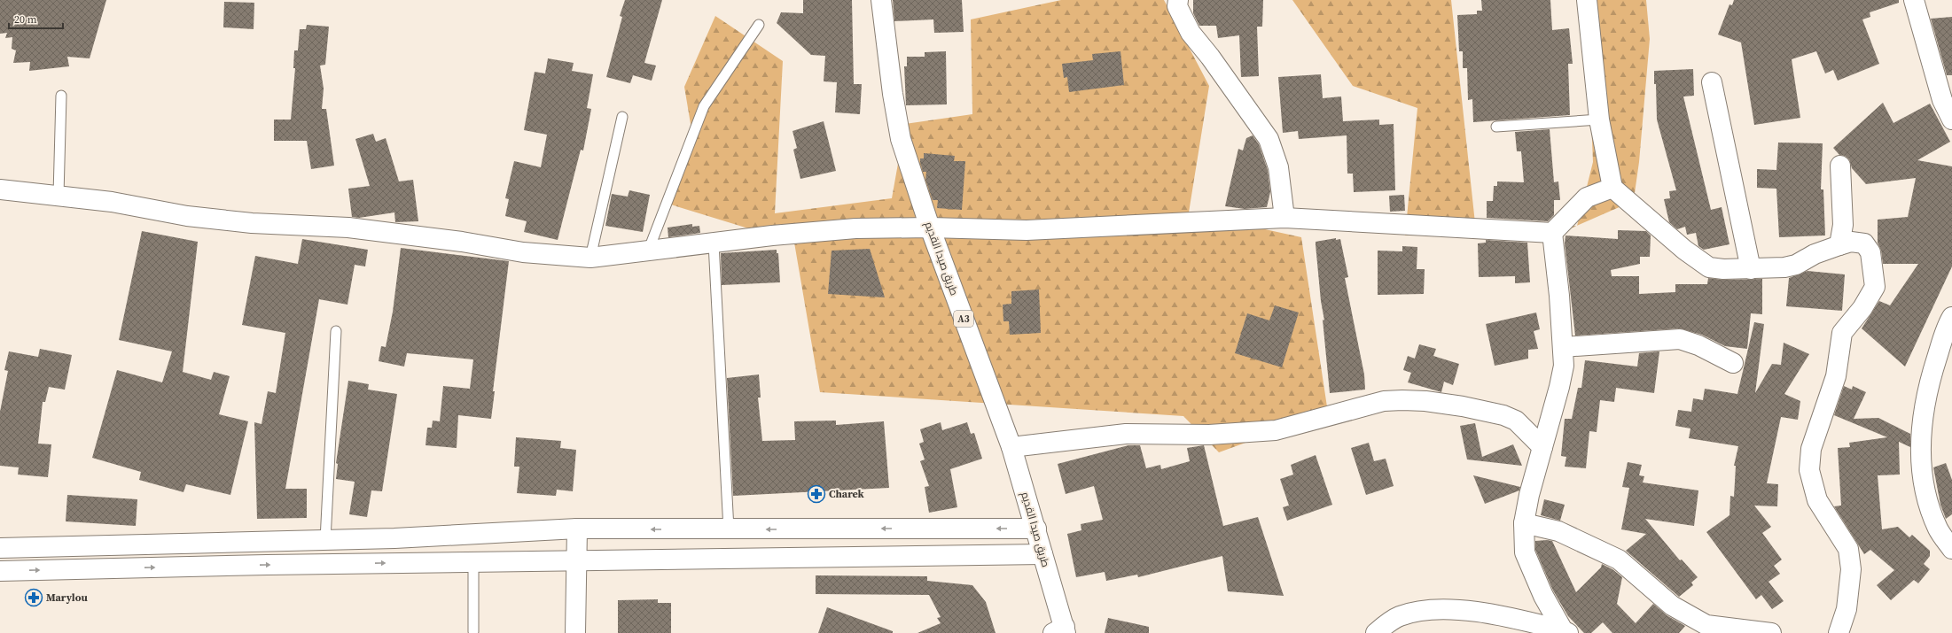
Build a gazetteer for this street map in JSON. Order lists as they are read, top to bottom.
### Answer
{
  "streets": {
    "main road": ["طريق صيدا القديم", "A3"]
  },
  "places": {
    "pharmacy": ["Charek", "Marylou"]
  },
  "scale_bar": "20 m"
}
